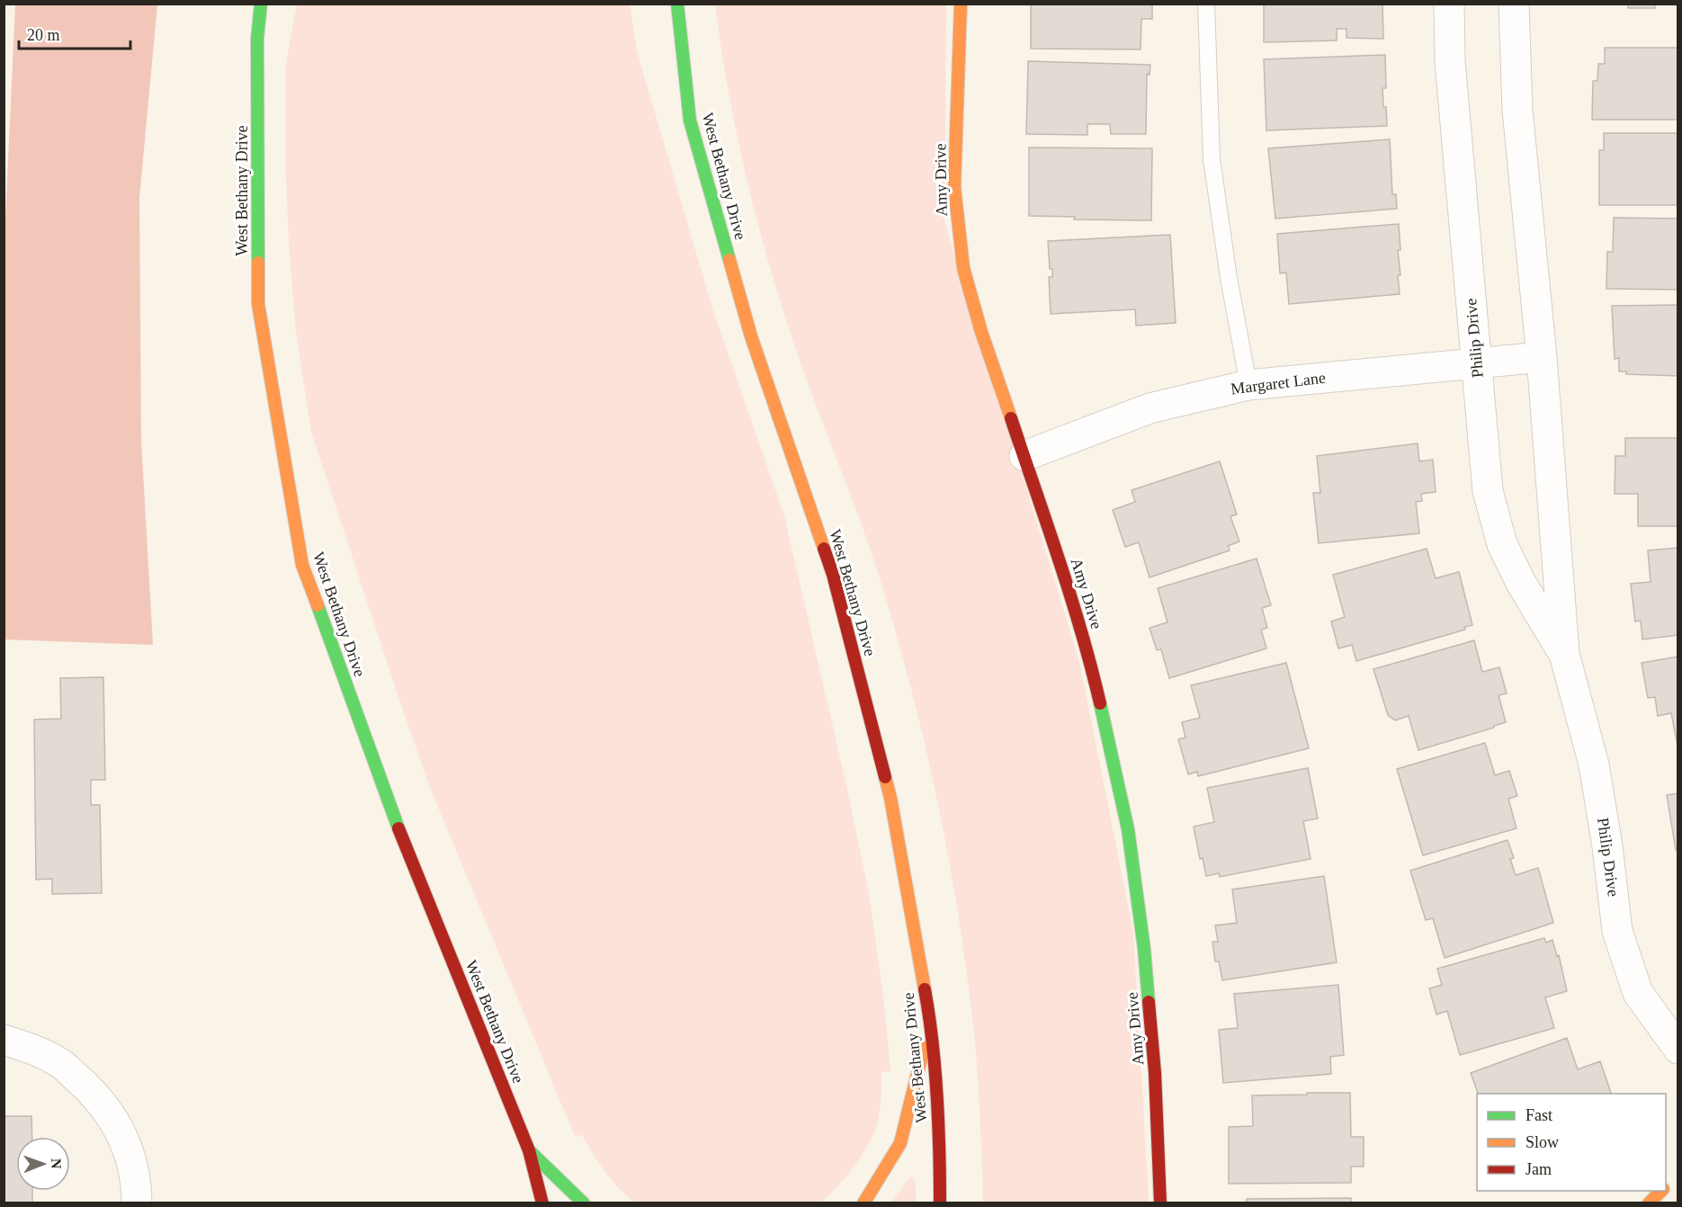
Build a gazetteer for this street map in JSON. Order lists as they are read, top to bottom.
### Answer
{
  "streets": {
    "main road": ["West Bethany Drive", "Amy Drive"],
    "street": ["Philip Drive", "Margaret Lane"]
  },
  "crossings": [
    ["Amy Drive", "Margaret Lane"],
    ["Philip Drive", "Margaret Lane"]
  ],
  "legend": ["Fast", "Slow", "Jam"],
  "scale_bar": "20 m",
  "north": "right"
}
